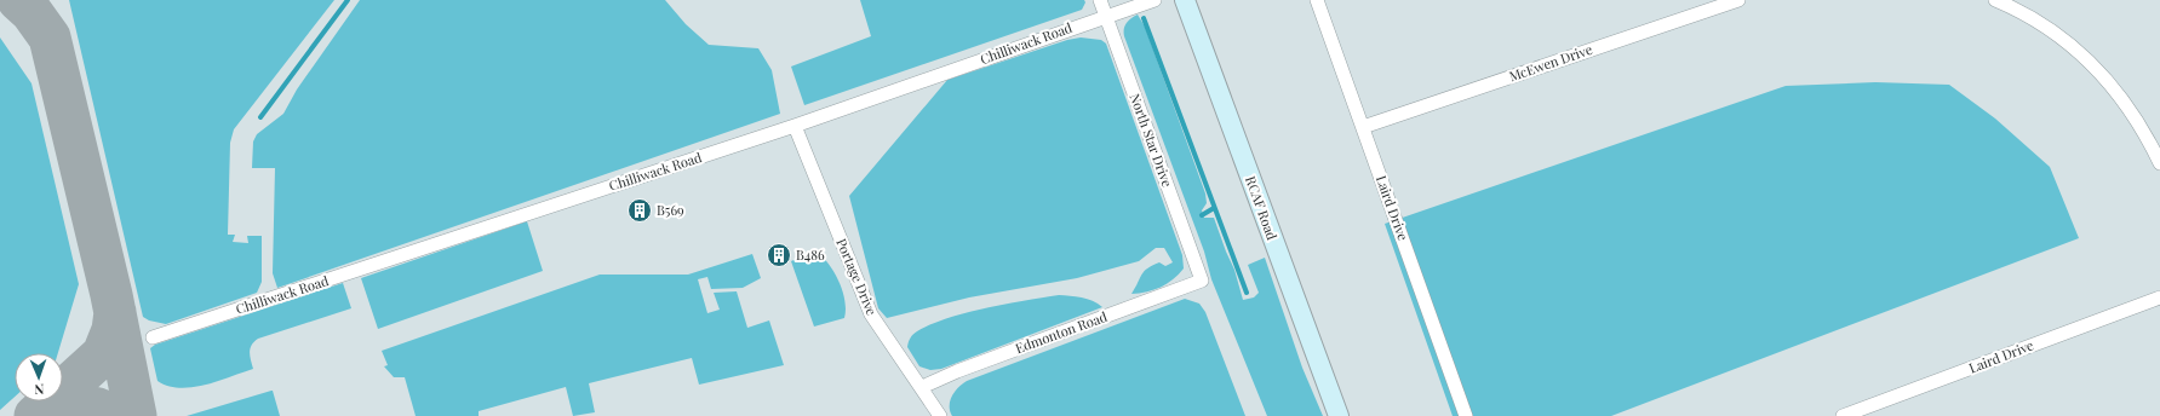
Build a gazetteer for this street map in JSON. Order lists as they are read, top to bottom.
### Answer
{
  "streets": {
    "main road": ["RCAF Road"],
    "street": [
      "Chilliwack Road",
      "McEwen Drive",
      "North Star Drive",
      "Laird Drive",
      "Portage Drive",
      "Edmonton Road"
    ]
  },
  "crossings": [
    ["Chilliwack Road", "North Star Drive"],
    ["Chilliwack Road", "Portage Drive"],
    ["McEwen Drive", "Laird Drive"],
    ["North Star Drive", "Edmonton Road"],
    ["Portage Drive", "Edmonton Road"]
  ],
  "places": {
    "building": ["B569", "B486"]
  },
  "north": "bottom"
}
